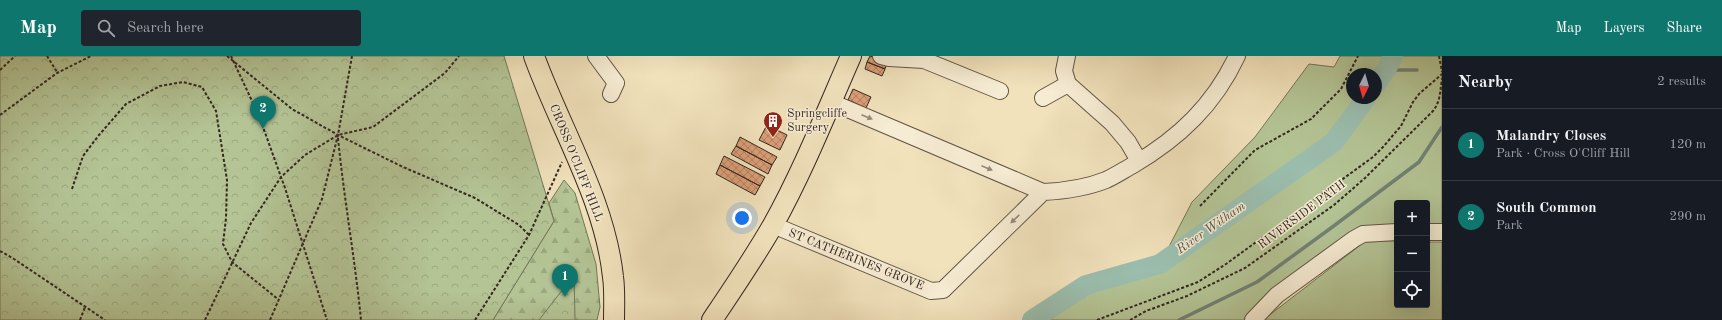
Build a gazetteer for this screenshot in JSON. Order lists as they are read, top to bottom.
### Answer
{
  "streets": {
    "main road": ["CROSS O'CLIFF HILL"],
    "street": ["ST CATHERINES GROVE"],
    "path": ["RIVERSIDE PATH"]
  },
  "one_way": ["ST CATHERINES GROVE"],
  "water": ["River Witham"],
  "places": {
    "building": ["Springcliffe Surgery"]
  },
  "north": "bottom",
  "page": {
    "header": "Map",
    "search": "Search here",
    "nav": ["Map", "Layers", "Share"],
    "heading": ["Nearby", "2 results"],
    "pins": ["2", "1"],
    "list": [
      {
        "mark": "1",
        "name": "Malandry Closes",
        "note": "Park · Cross O'Cliff Hill",
        "value": "120 m"
      },
      {
        "mark": "2",
        "name": "South Common",
        "note": "Park",
        "value": "290 m"
      }
    ],
    "map_buttons": ["+", "−"]
  }
}
